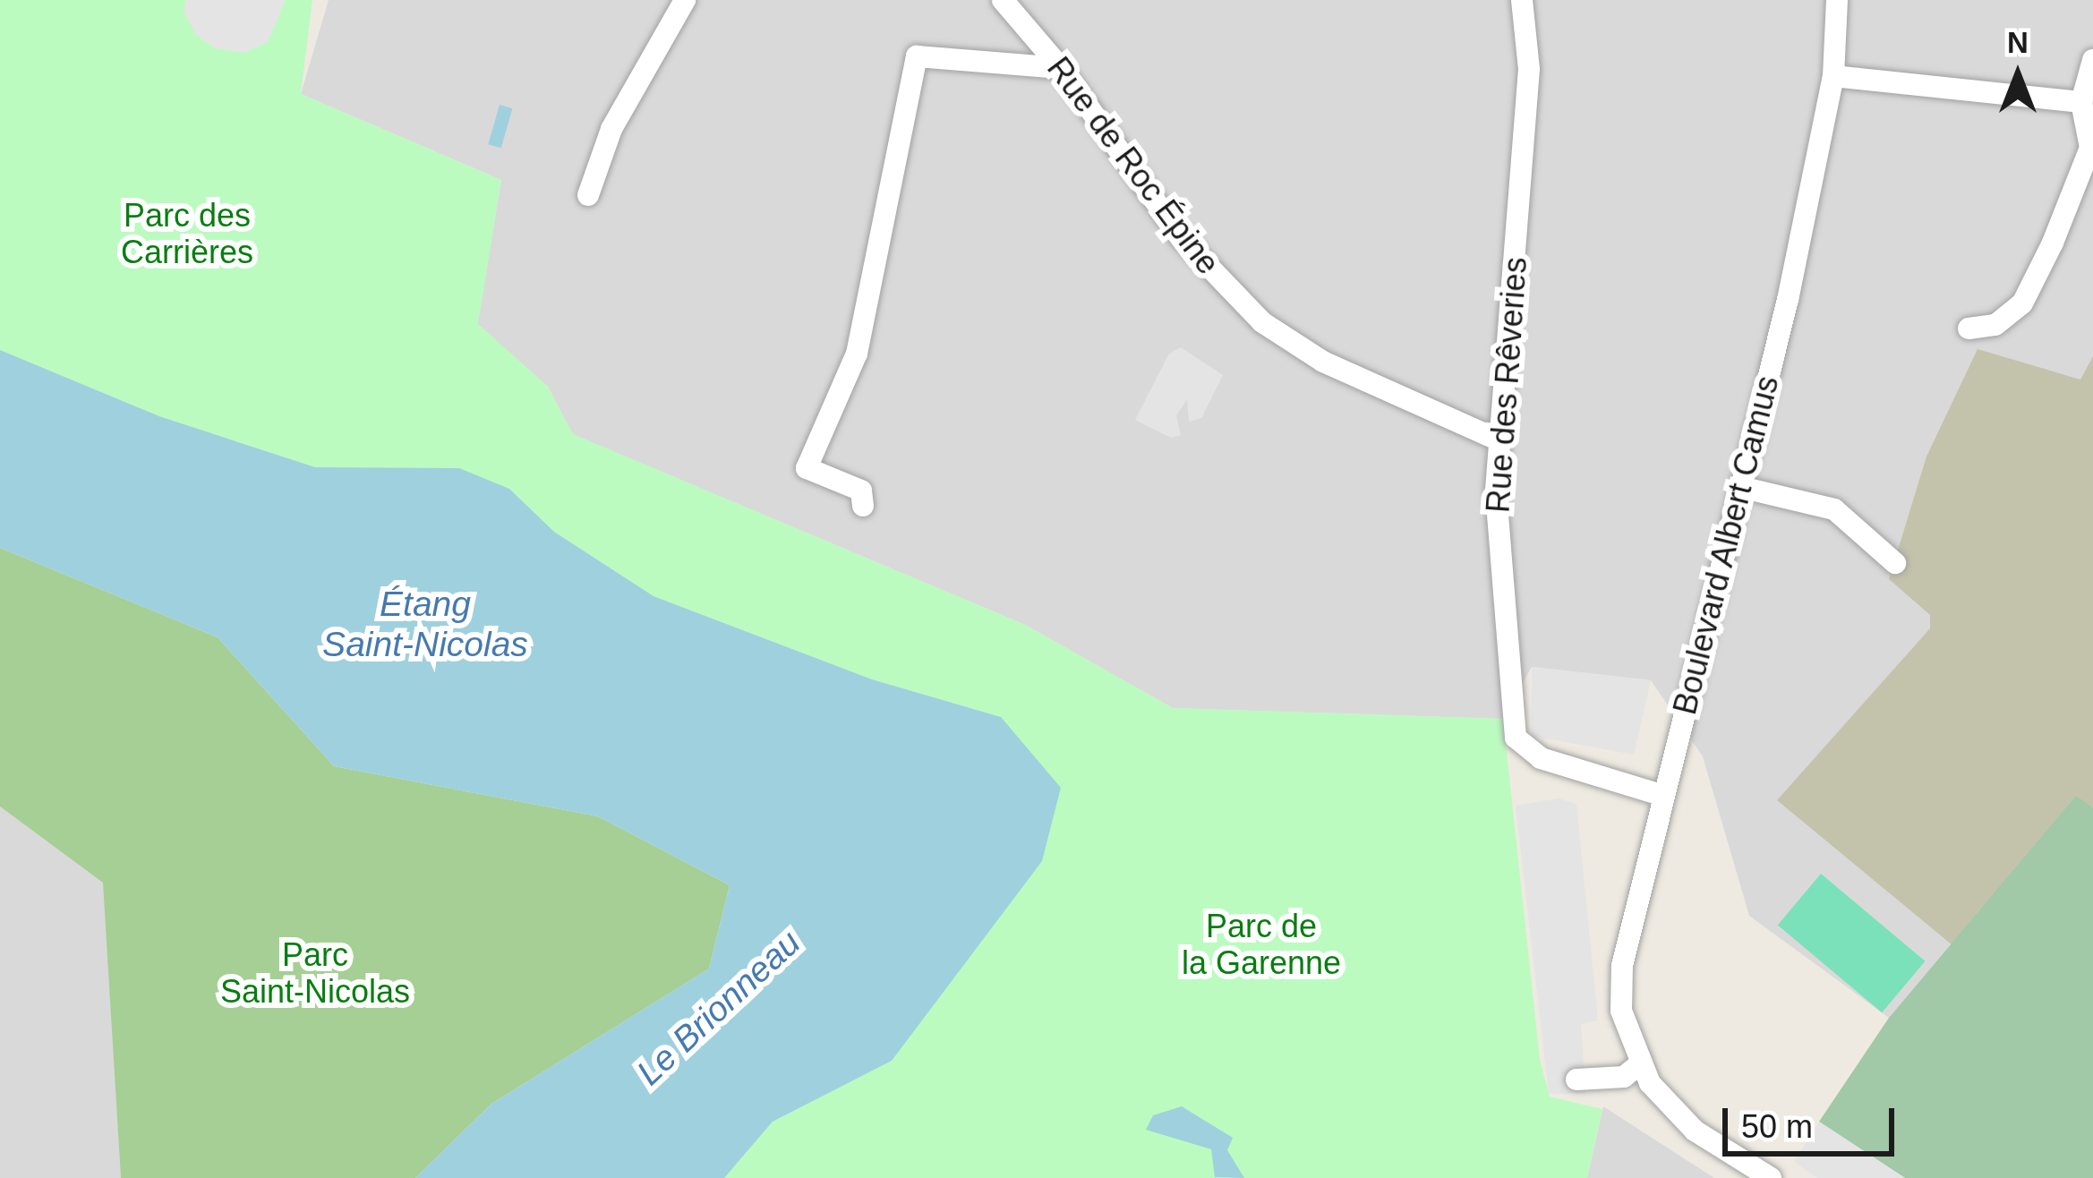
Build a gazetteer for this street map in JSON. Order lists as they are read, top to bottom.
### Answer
{
  "streets": {
    "street": ["Rue de Roc Épine", "Rue des Rêveries", "Boulevard Albert Camus"]
  },
  "crossings": [
    ["Rue de Roc Épine", "Rue des Rêveries"],
    ["Rue des Rêveries", "Boulevard Albert Camus"]
  ],
  "water": ["Étang Saint-Nicolas", "Le Brionneau"],
  "parks": ["Parc des Carrières", "Parc de la Garenne", "Parc Saint-Nicolas"],
  "scale_bar": "50 m",
  "north": "top"
}
